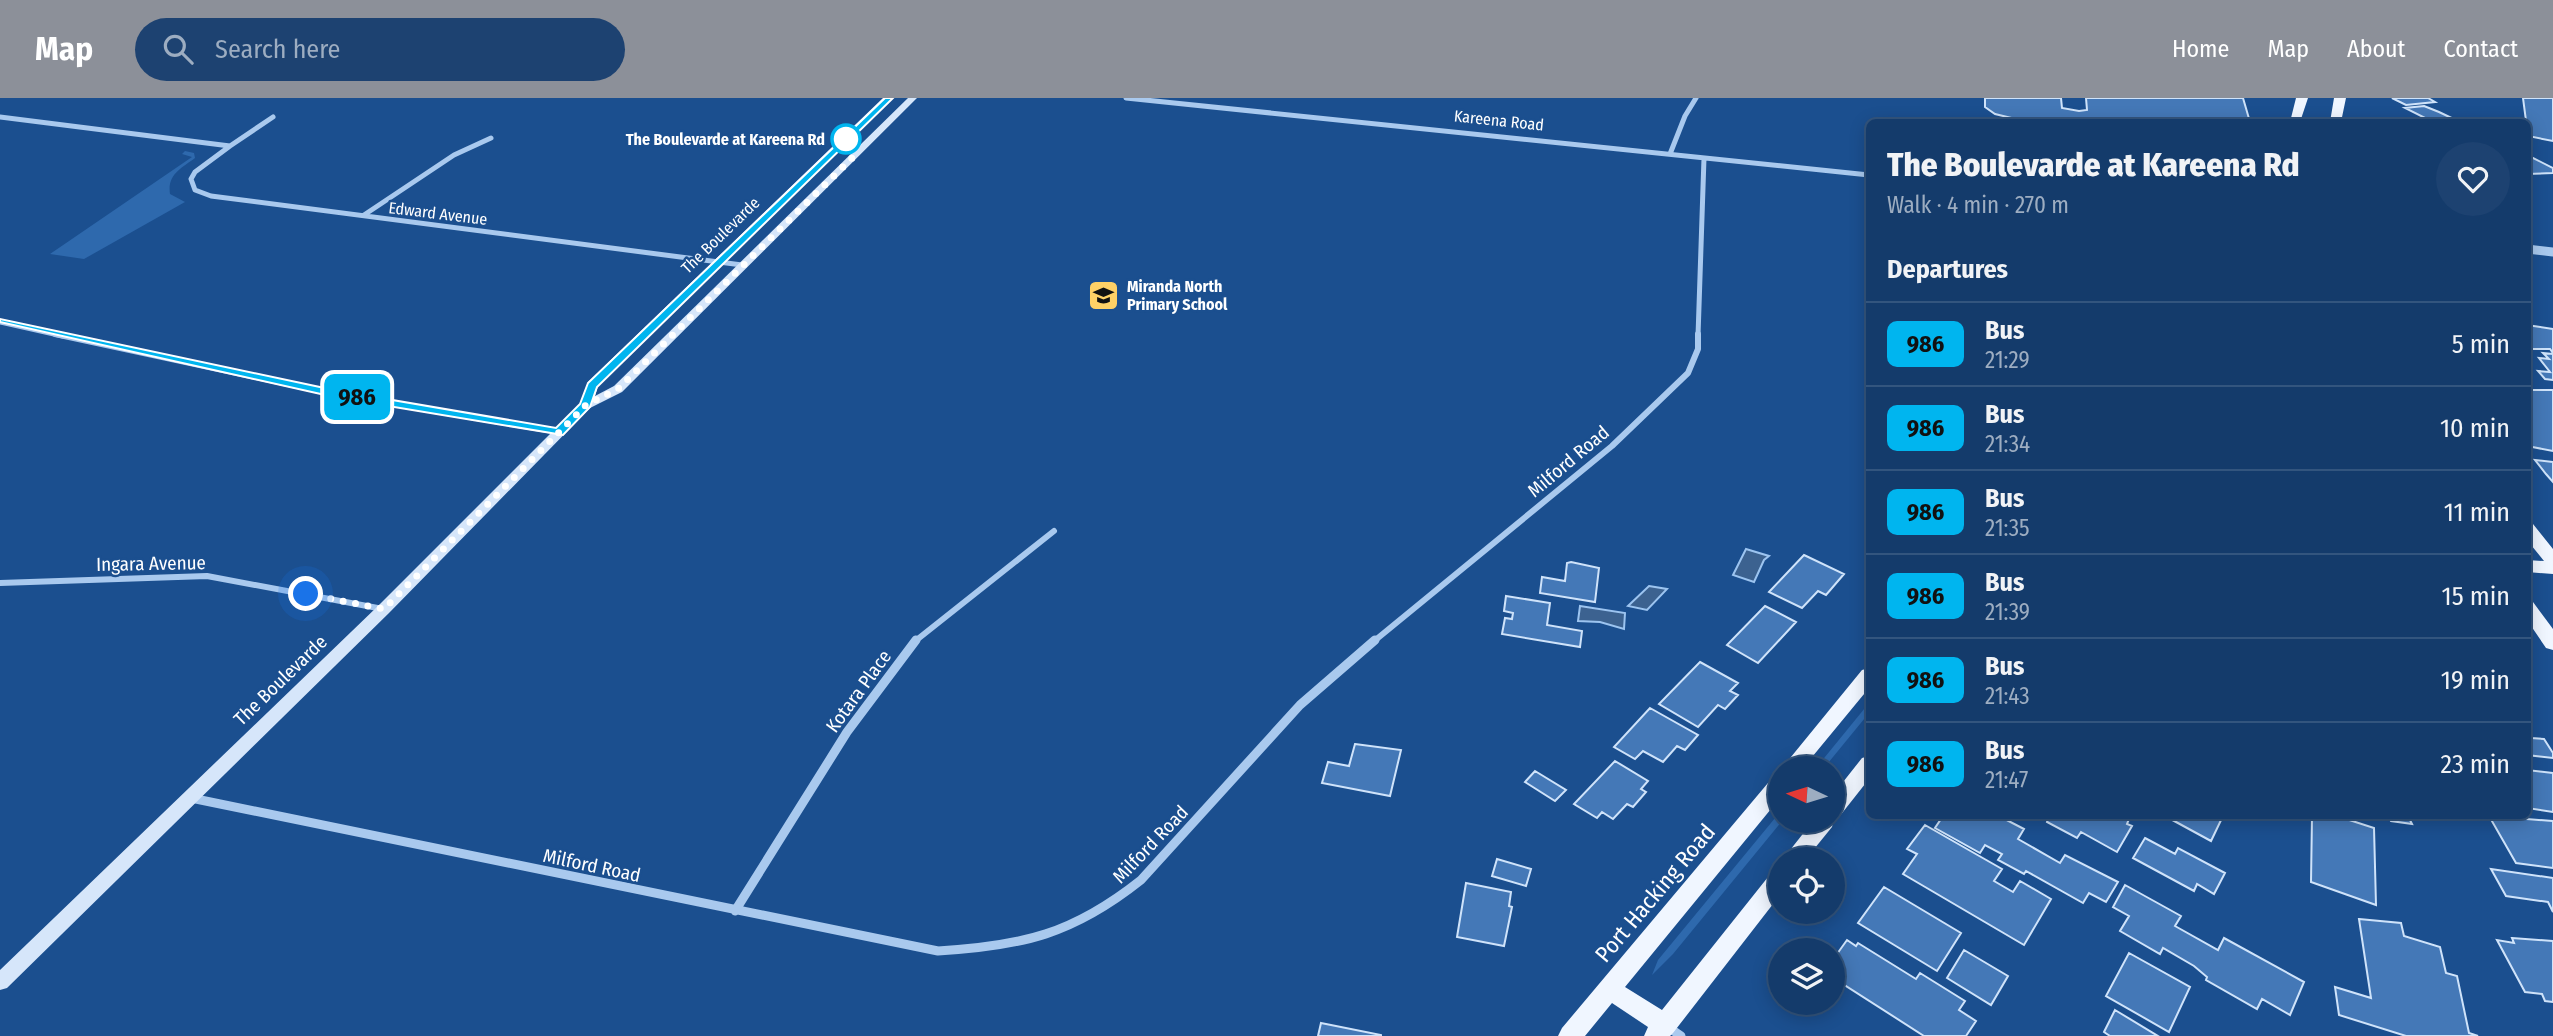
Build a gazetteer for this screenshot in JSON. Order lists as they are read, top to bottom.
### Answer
{
  "streets": {
    "main road": ["The Boulevarde", "Port Hacking Road"],
    "street": [
      "Kareena Road",
      "Edward Avenue",
      "Milford Road",
      "Ingara Avenue",
      "Kotara Place"
    ]
  },
  "crossings": [
    ["Kareena Road", "Milford Road"],
    ["Edward Avenue", "The Boulevarde"],
    ["The Boulevarde", "Milford Road"],
    ["The Boulevarde", "Ingara Avenue"],
    ["Milford Road", "Kotara Place"]
  ],
  "places": {
    "other": ["The Boulevarde at Kareena Rd"],
    "school or university": ["Miranda North Primary School"]
  },
  "lines": ["bus line 986"],
  "north": "left",
  "page": {
    "header": "Map",
    "search": "Search here",
    "nav": [
      "Home",
      "Map",
      "About",
      "Contact"
    ],
    "on_map": "986",
    "heading": [
      ["The Boulevarde at Kareena Rd", "Walk · 4 min · 270 m"],
      "Departures"
    ],
    "list": [
      {
        "mark": "986",
        "name": "Bus",
        "note": "21:29",
        "value": "5 min"
      },
      {
        "mark": "986",
        "name": "Bus",
        "note": "21:34",
        "value": "10 min"
      },
      {
        "mark": "986",
        "name": "Bus",
        "note": "21:35",
        "value": "11 min"
      },
      {
        "mark": "986",
        "name": "Bus",
        "note": "21:39",
        "value": "15 min"
      },
      {
        "mark": "986",
        "name": "Bus",
        "note": "21:43",
        "value": "19 min"
      },
      {
        "mark": "986",
        "name": "Bus",
        "note": "21:47",
        "value": "23 min"
      }
    ]
  }
}
